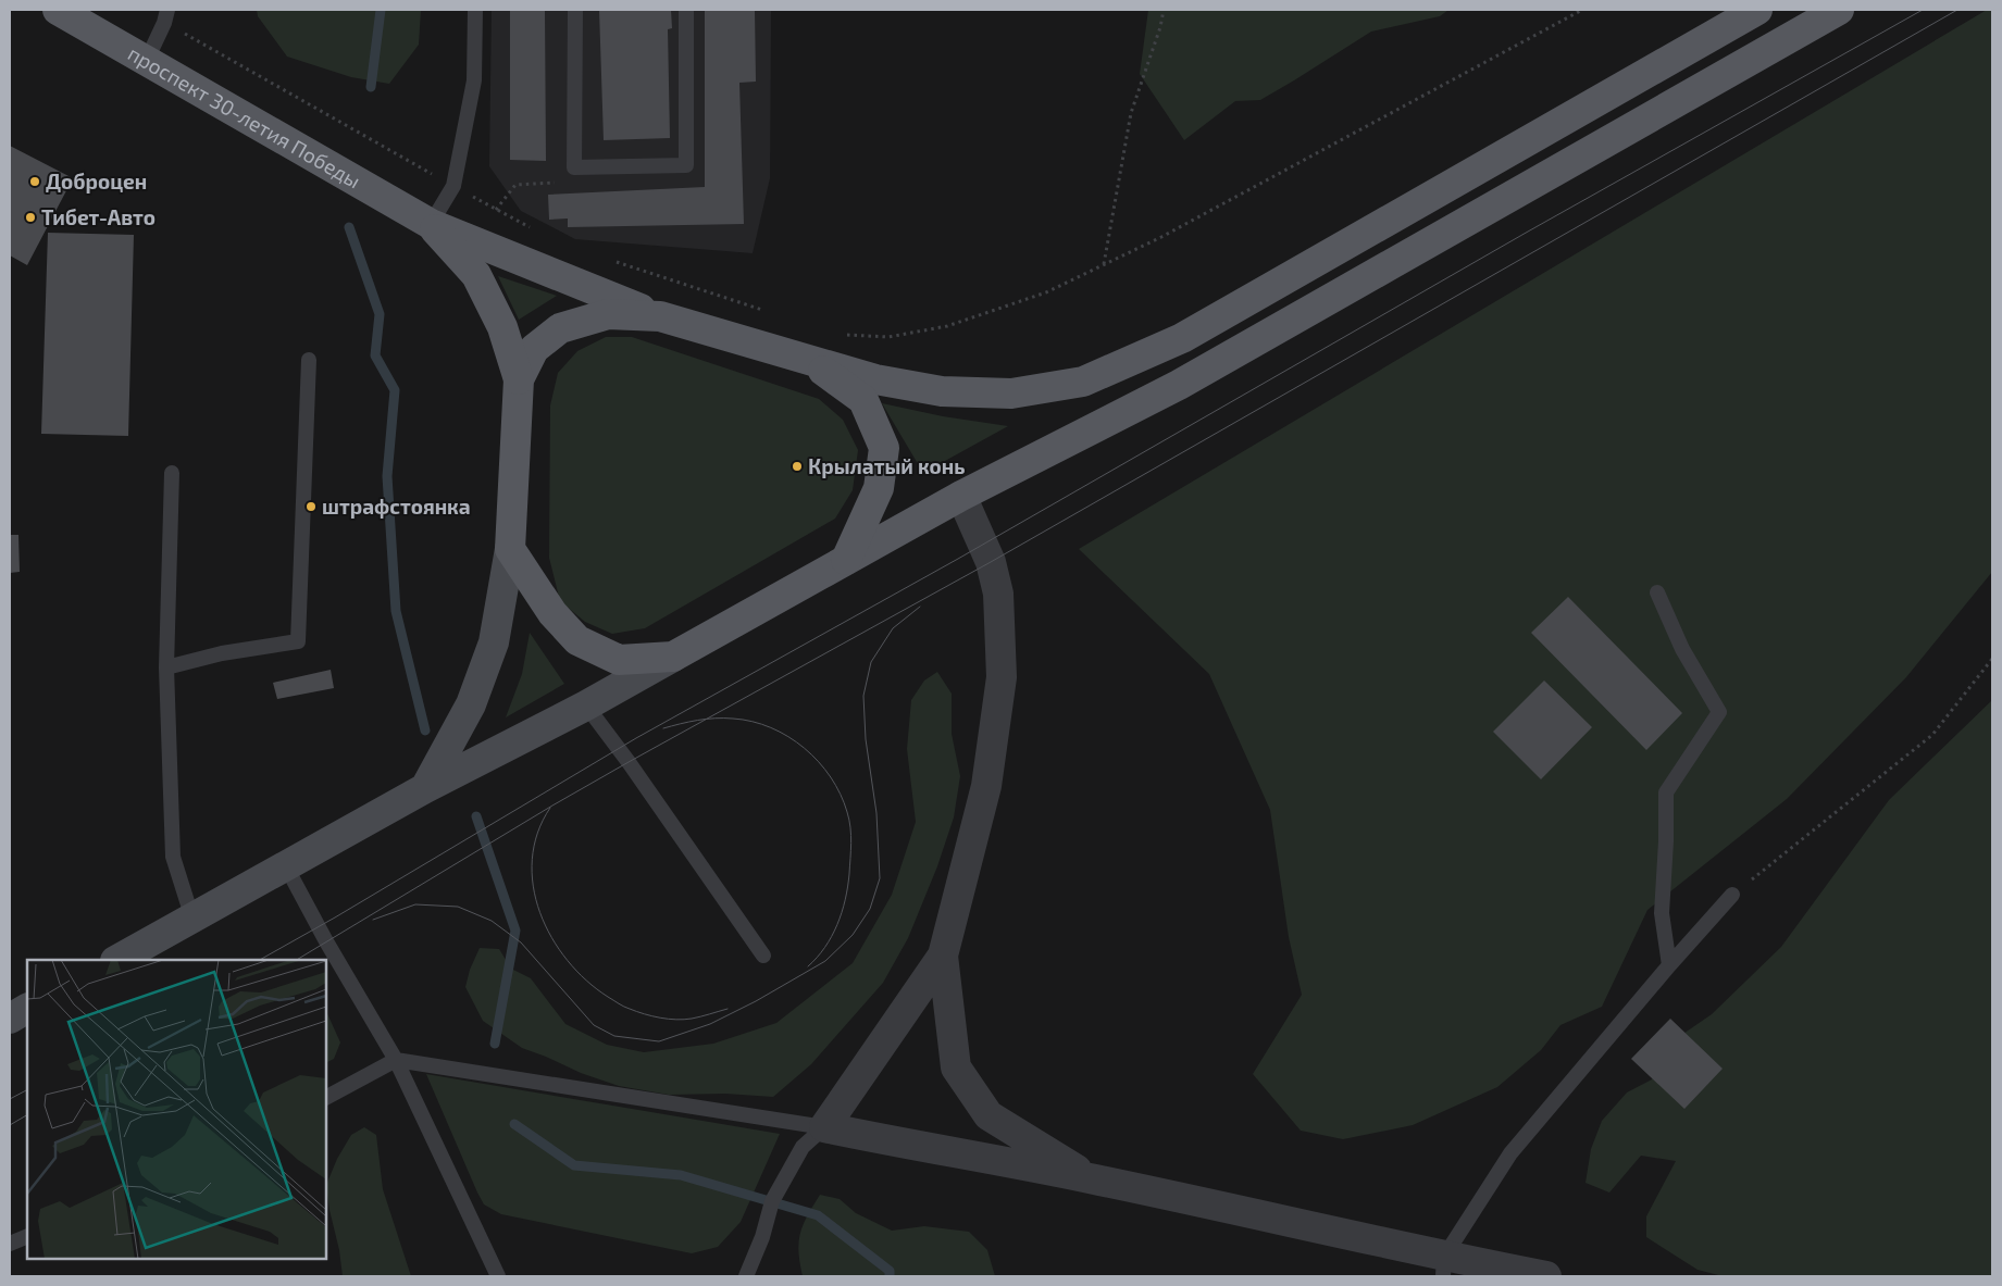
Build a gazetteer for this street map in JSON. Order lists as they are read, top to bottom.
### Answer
{
  "streets": {
    "main road": ["проспект 30-летия Победы"]
  },
  "places": [
    "Доброцен",
    "Тибет-Авто",
    "Крылатый конь",
    "штрафстоянка"
  ]
}
